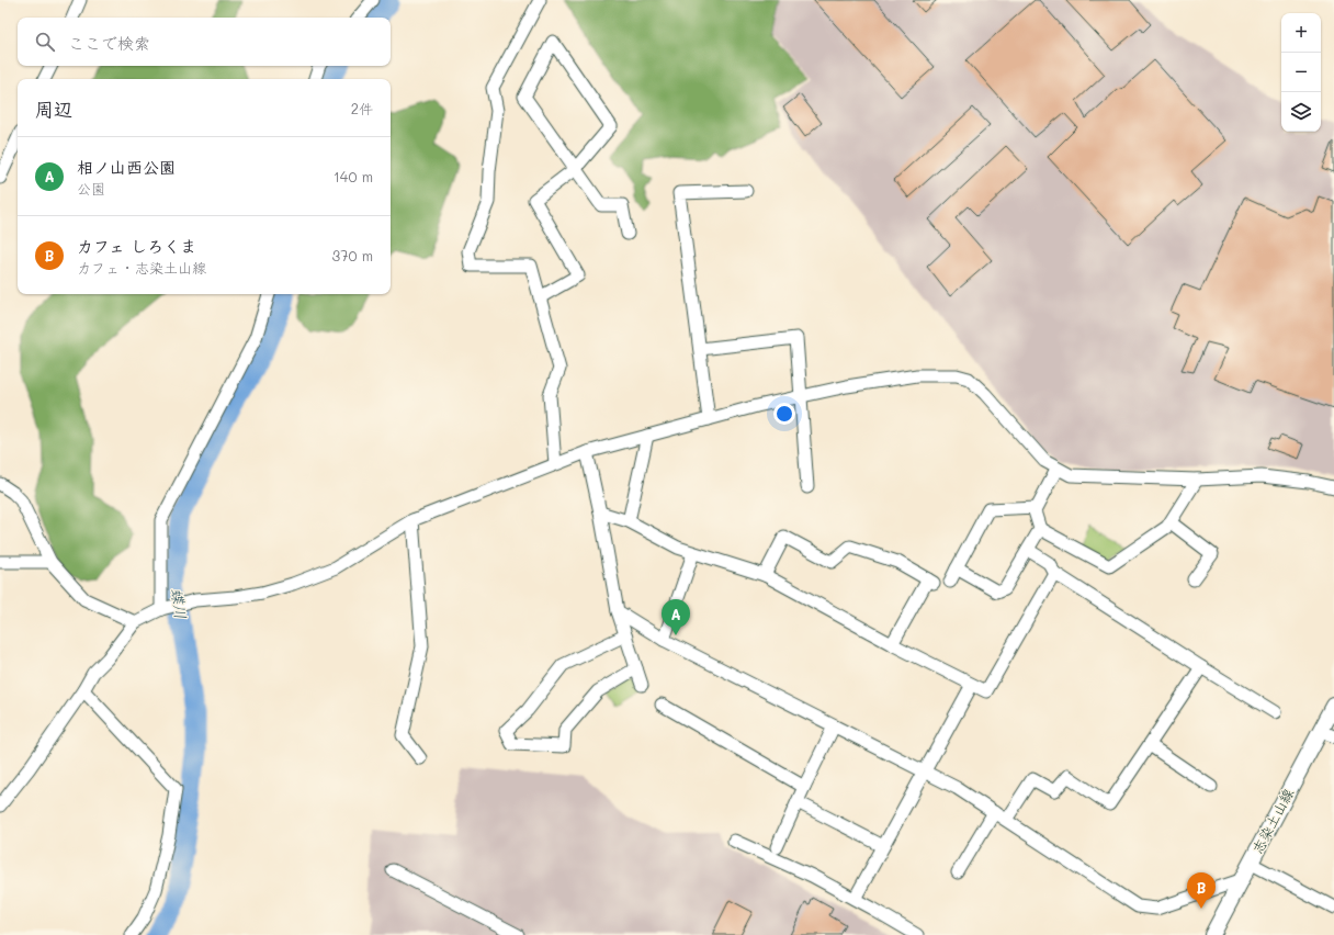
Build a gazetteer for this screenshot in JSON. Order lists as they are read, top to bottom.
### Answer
{
  "streets": {
    "main road": ["志染土山線"]
  },
  "water": ["蝶川"],
  "page": {
    "map_buttons": ["+", "−"],
    "search": "ここで検索",
    "heading": ["周辺", "2件"],
    "list": [
      {
        "mark": "A",
        "name": "相ノ山西公園",
        "note": "公園",
        "value": "140 m"
      },
      {
        "mark": "B",
        "name": "カフェ しろくま",
        "note": "カフェ · 志染土山線",
        "value": "370 m"
      }
    ],
    "pins": ["A", "B"]
  }
}
